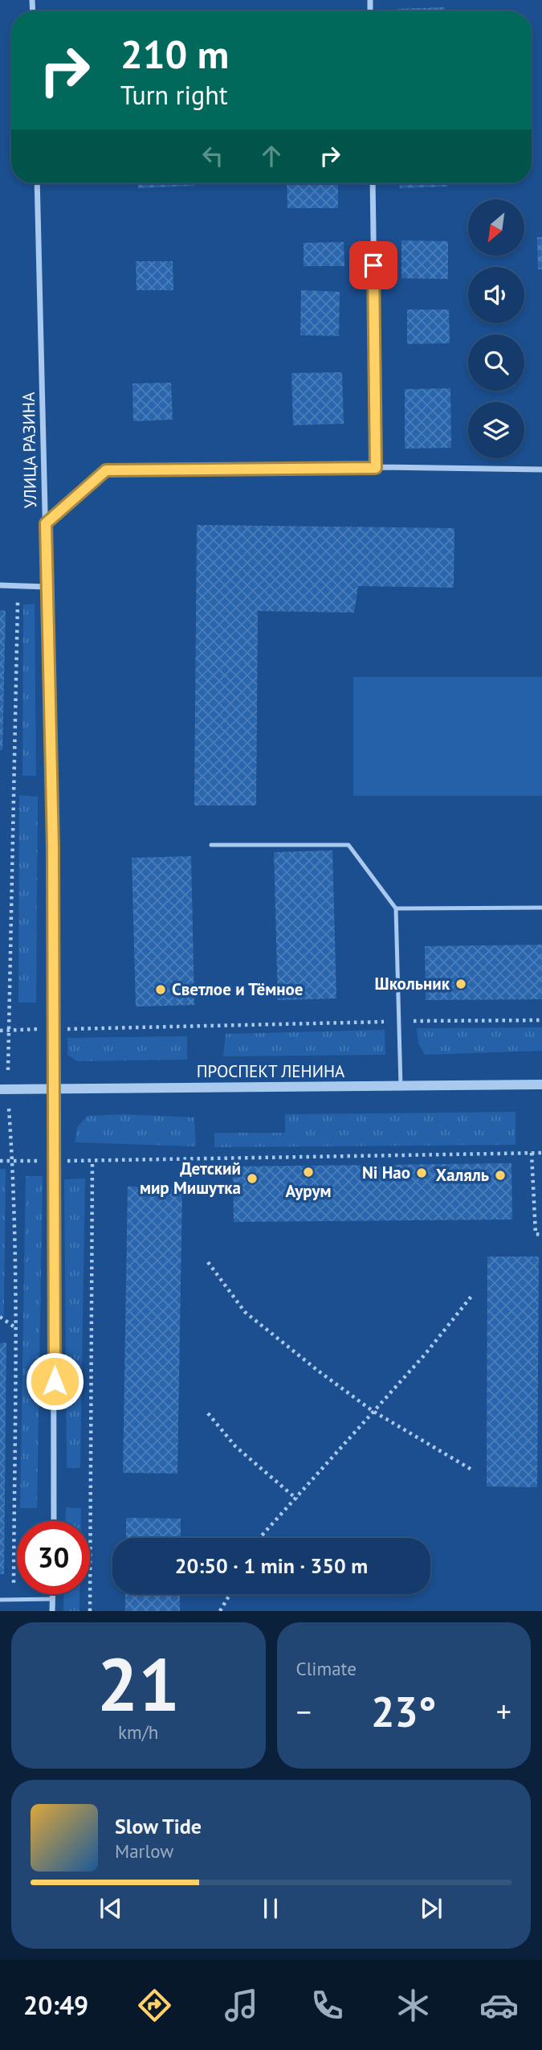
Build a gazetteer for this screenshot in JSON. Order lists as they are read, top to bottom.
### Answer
{
  "streets": {
    "street": ["УЛИЦА РАЗИНА", "ПРОСПЕКТ ЛЕНИНА"]
  },
  "crossings": [
    ["УЛИЦА РАЗИНА", "ПРОСПЕКТ ЛЕНИНА"]
  ],
  "places": [
    "Школьник",
    "Светлое и Тёмное",
    "Аурум",
    "Ni Hao",
    "Халяль",
    "Детский мир Мишутка"
  ],
  "north": "bottom left",
  "page": {
    "turn": ["210 m", "Turn right"],
    "limit": "30",
    "trip": "20:50 · 1 min · 350 m",
    "tile": [
      ["21", "km/h"],
      "Climate"
    ],
    "heat": ["−", "23°", "+"],
    "song": ["Slow Tide", "Marlow"],
    "tabs": "20:49"
  }
}
